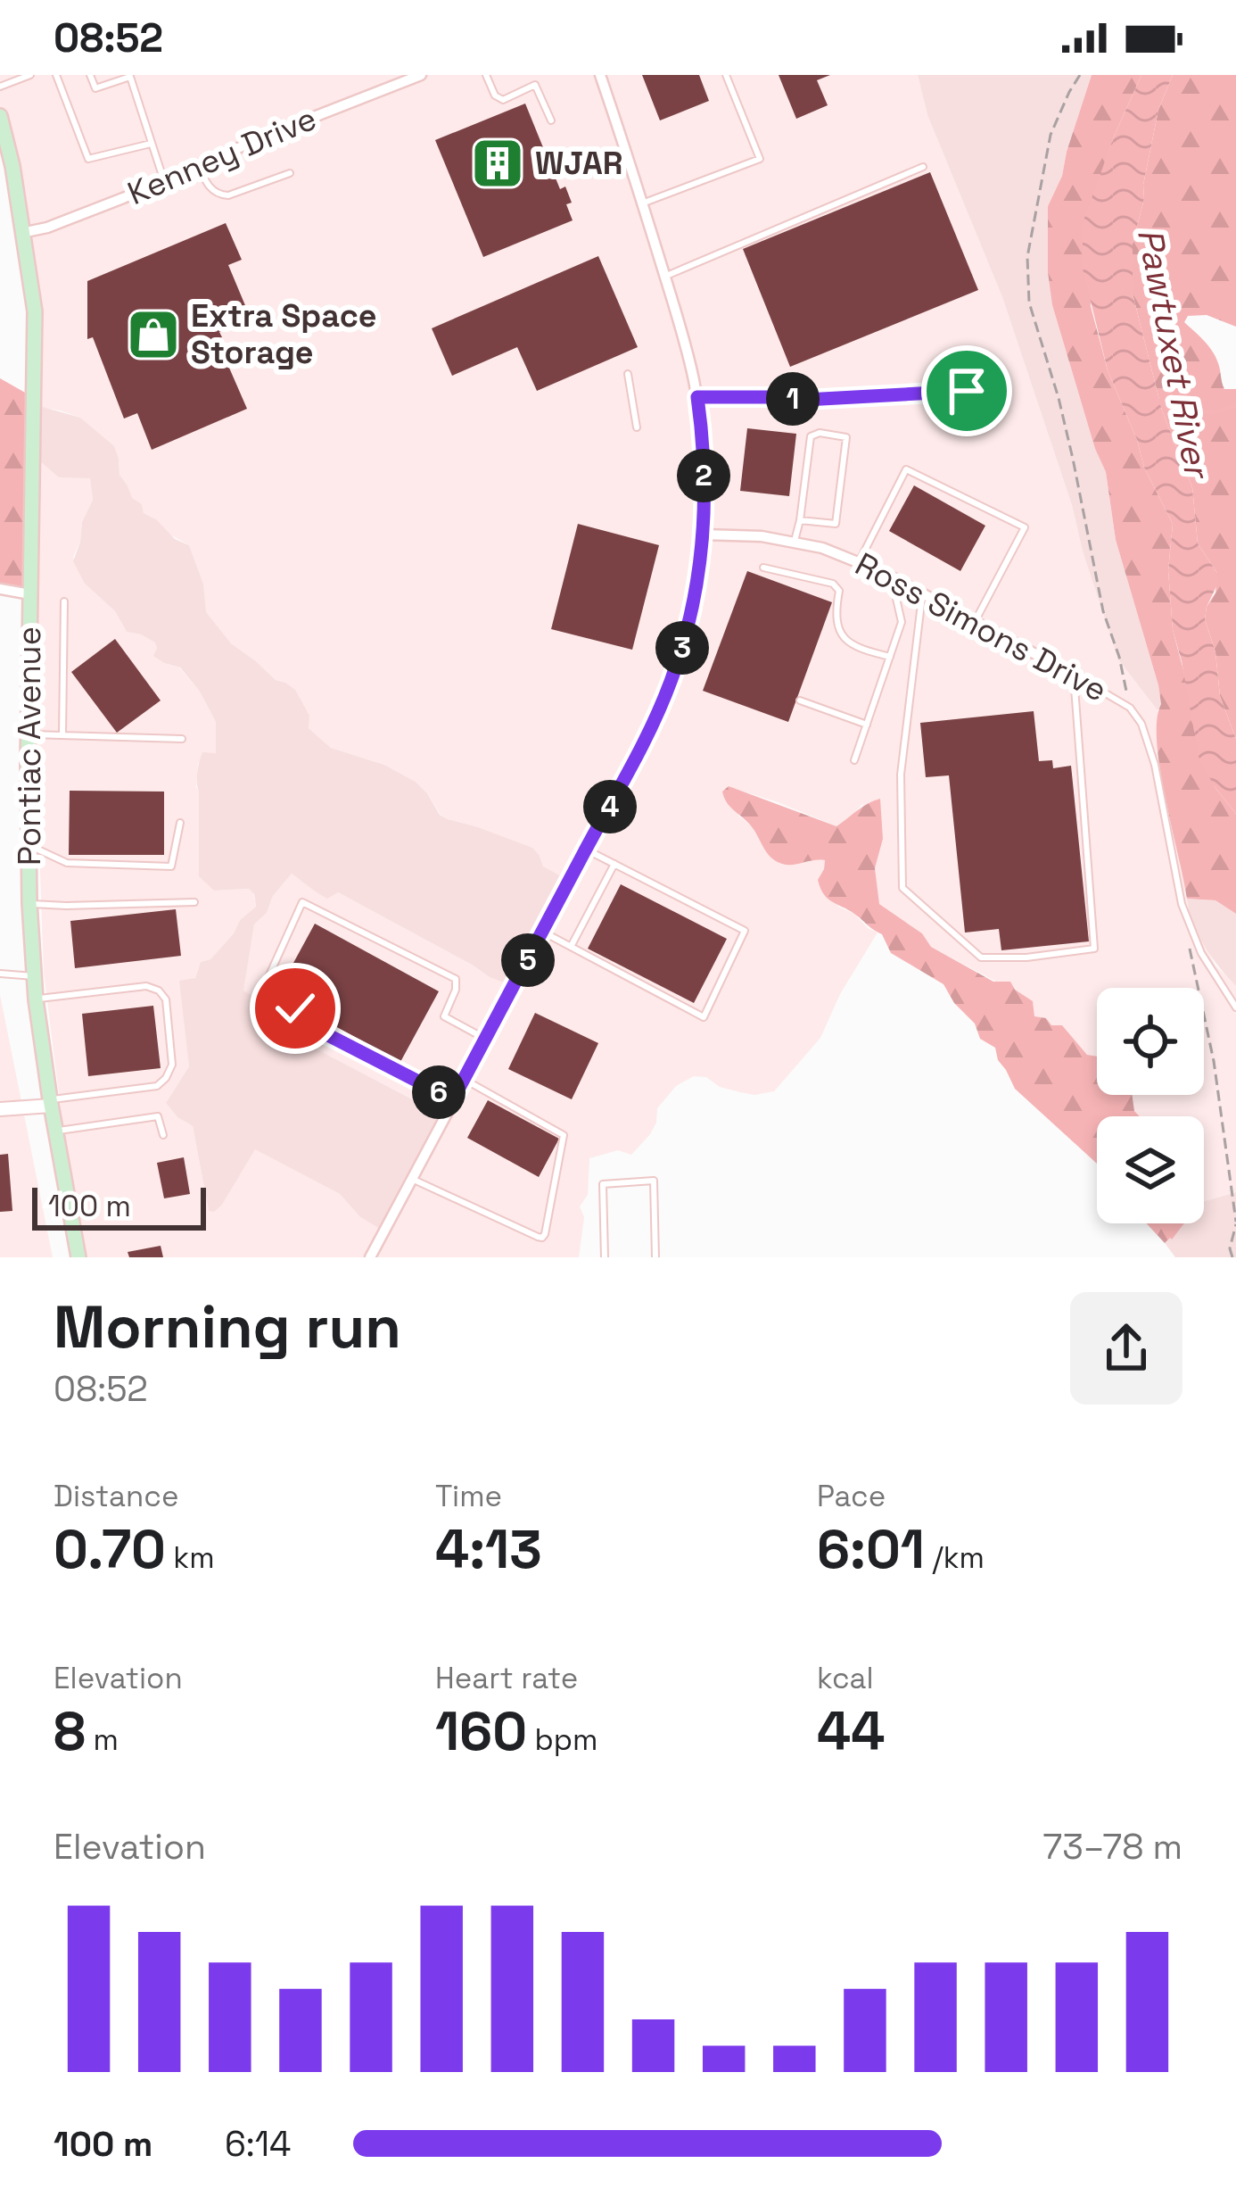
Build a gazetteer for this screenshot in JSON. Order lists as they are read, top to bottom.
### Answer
{
  "streets": {
    "main road": ["Pontiac Avenue"],
    "street": ["Kenney Drive", "Ross Simons Drive"]
  },
  "crossings": [
    ["Kenney Drive", "Pontiac Avenue"]
  ],
  "water": ["Pawtuxet River"],
  "places": {
    "building": ["WJAR"],
    "shop": ["Extra Space Storage"]
  },
  "scale_bar": "100 m",
  "page": {
    "status": "08:52",
    "pins": [
      "1",
      "2",
      "3",
      "4",
      "5",
      "6"
    ],
    "scale": "100 m",
    "heading": ["Morning run", "08:52"],
    "stats": [
      ["Distance", "0.70 km"],
      ["Time", "4:13"],
      ["Pace", "6:01 /km"],
      ["Elevation", "8 m"],
      ["Heart rate", "160 bpm"],
      ["kcal", "44"]
    ],
    "chart": ["Elevation", "73–78 m"],
    "list": [
      {
        "name": "100 m",
        "note": "6:14"
      }
    ]
  }
}
